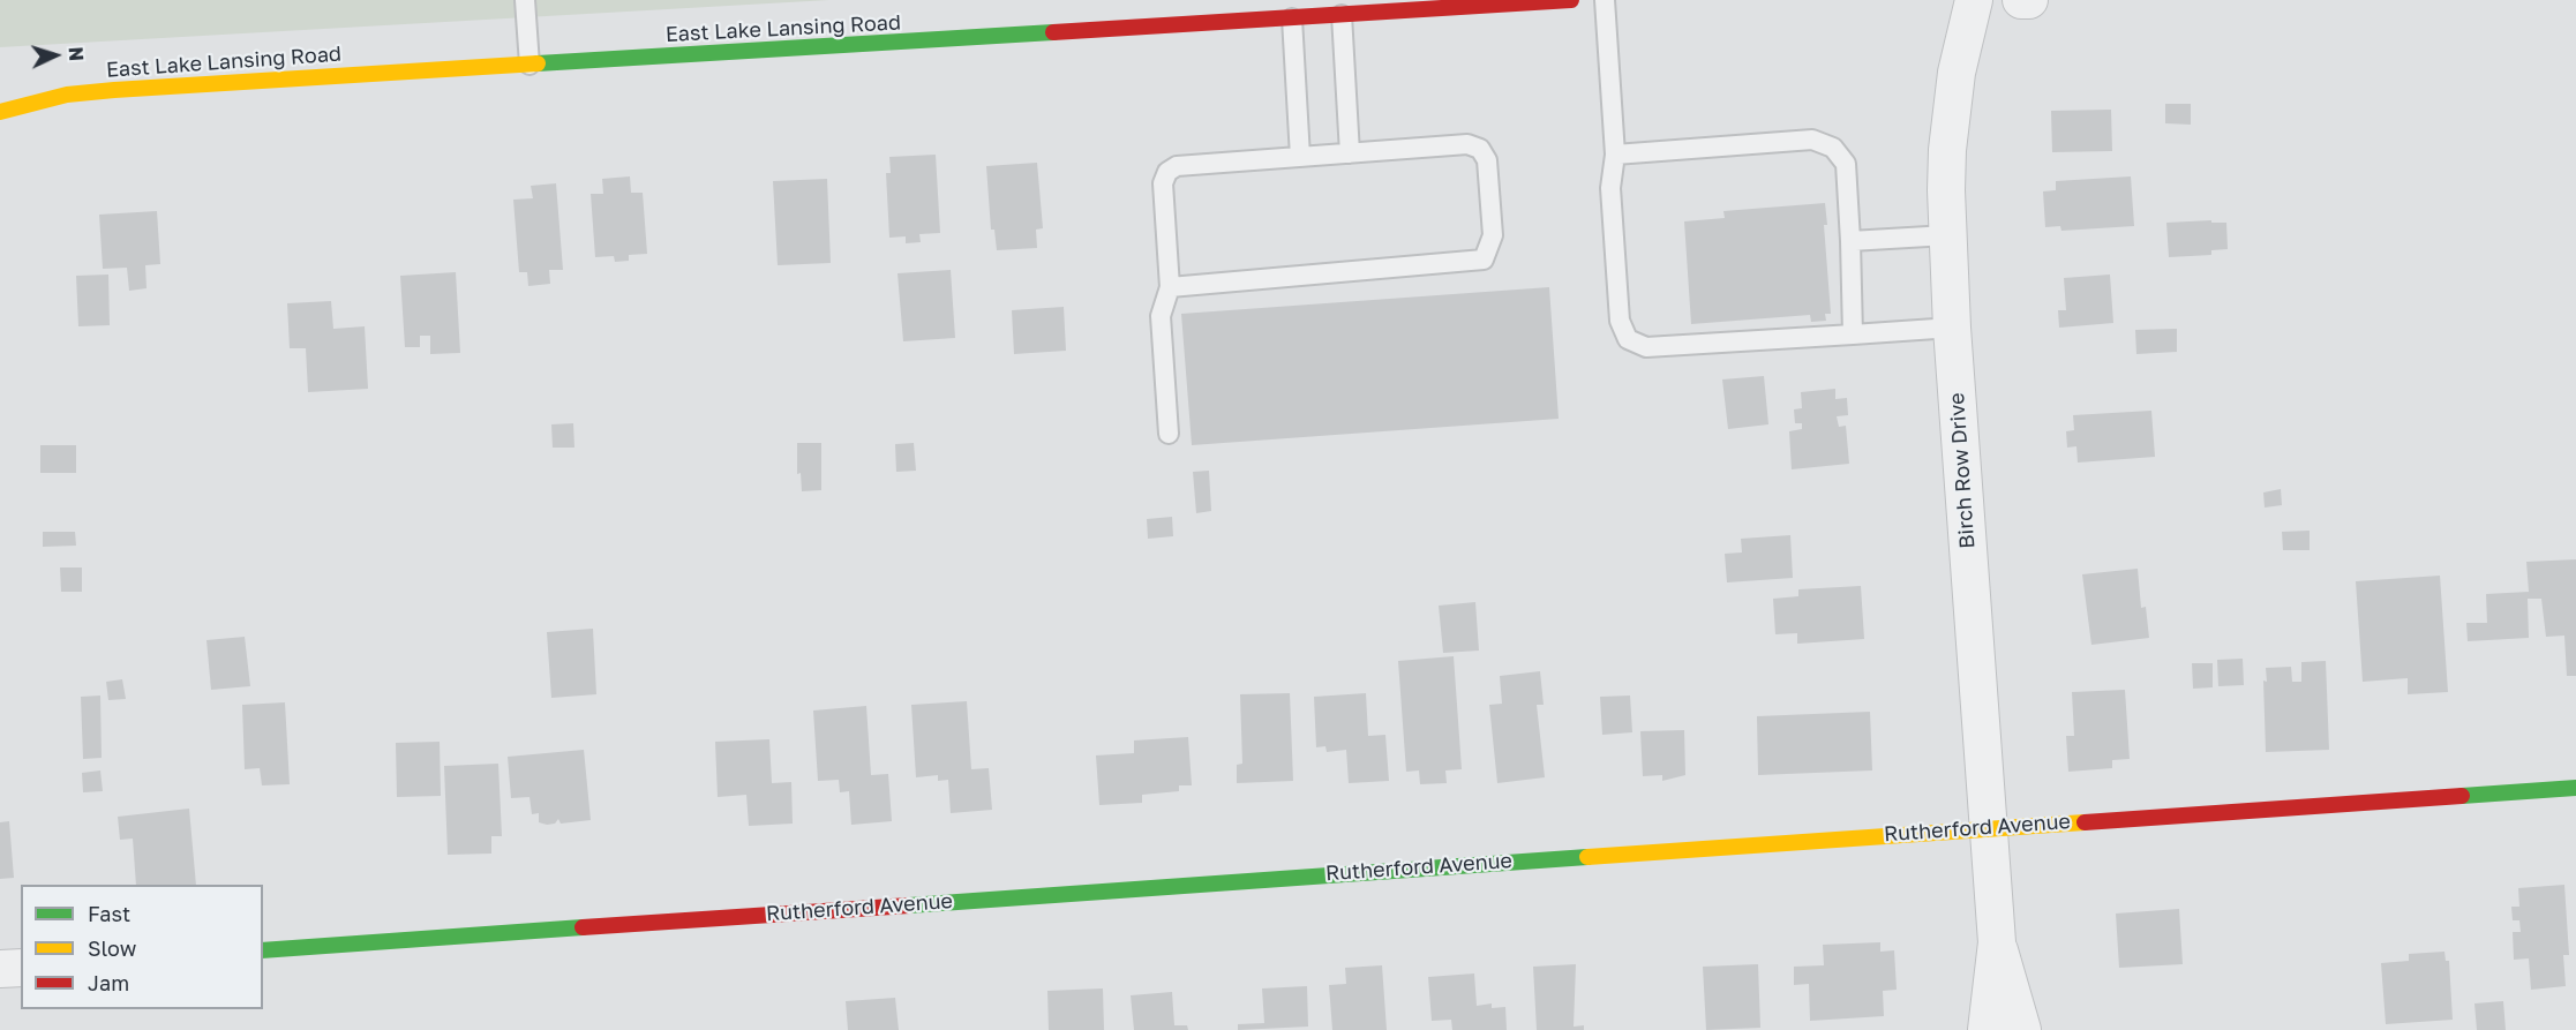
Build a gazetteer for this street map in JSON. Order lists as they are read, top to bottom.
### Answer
{
  "streets": {
    "street": ["East Lake Lansing Road", "Birch Row Drive", "Rutherford Avenue"]
  },
  "crossings": [
    ["Birch Row Drive", "Rutherford Avenue"]
  ],
  "legend": ["Fast", "Slow", "Jam"],
  "north": "right"
}
